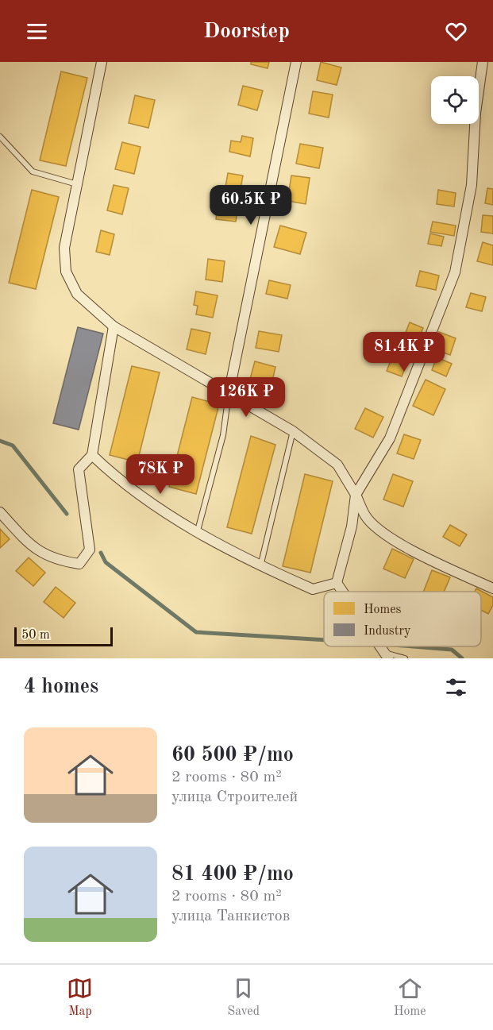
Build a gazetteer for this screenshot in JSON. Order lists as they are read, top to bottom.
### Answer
{
  "legend": ["Homes", "Industry"],
  "scale_bar": "50 m",
  "page": {
    "header": "Doorstep",
    "price": [
      "60.5K ₽",
      "81.4K ₽",
      "126K ₽",
      "78K ₽"
    ],
    "scale": "50 m",
    "heading": "4 homes",
    "list": [
      {
        "name": "60 500 ₽/mo",
        "note": "2 rooms · 80 m² · улица Строителей"
      },
      {
        "name": "81 400 ₽/mo",
        "note": "2 rooms · 80 m² · улица Танкистов"
      }
    ],
    "tabs": ["Map", "Saved", "Home"]
  }
}
